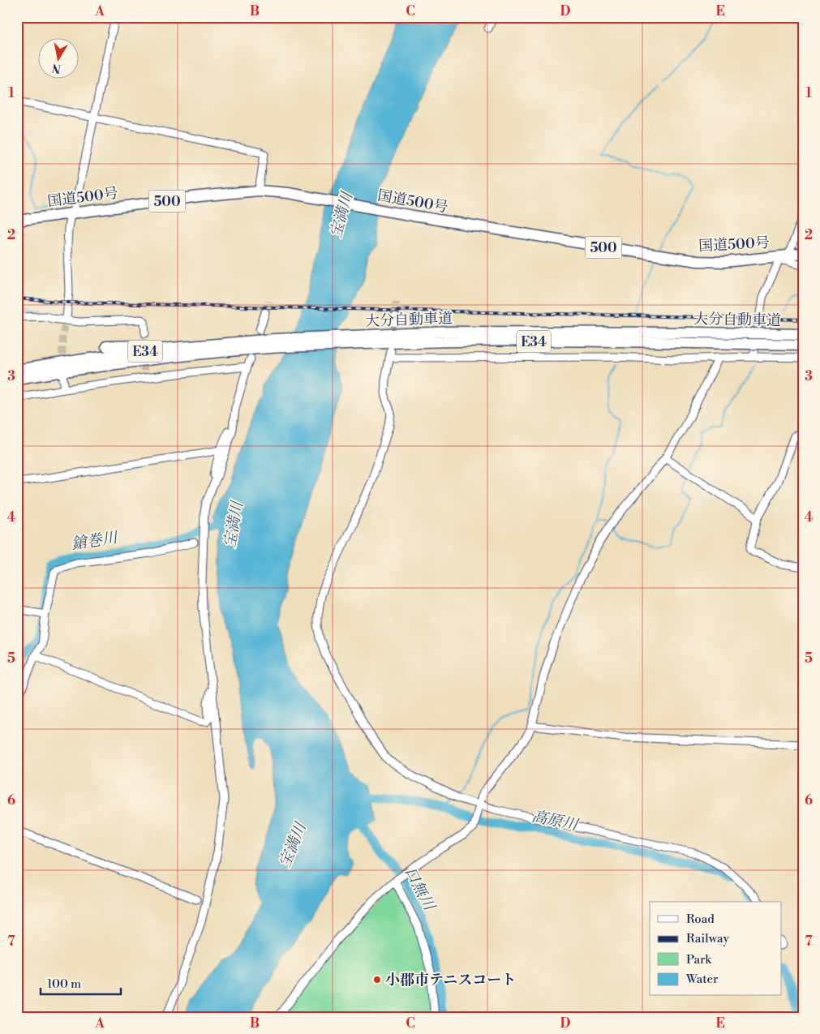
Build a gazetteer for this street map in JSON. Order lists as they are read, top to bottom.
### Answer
{
  "streets": {
    "highway": [
      "国道500号",
      "500",
      "大分自動車道",
      "E34"
    ]
  },
  "water": [
    "宝満川",
    "鎗巻川",
    "高原川",
    "口無川"
  ],
  "places": ["小郡市テニスコート"],
  "legend": [
    "Road",
    "Railway",
    "Park",
    "Water"
  ],
  "scale_bar": "100 m",
  "north": "bottom",
  "grid": {
    "columns": [
      "A",
      "B",
      "C",
      "D",
      "E"
    ],
    "rows": [
      "1",
      "2",
      "3",
      "4",
      "5",
      "6",
      "7"
    ]
  }
}
